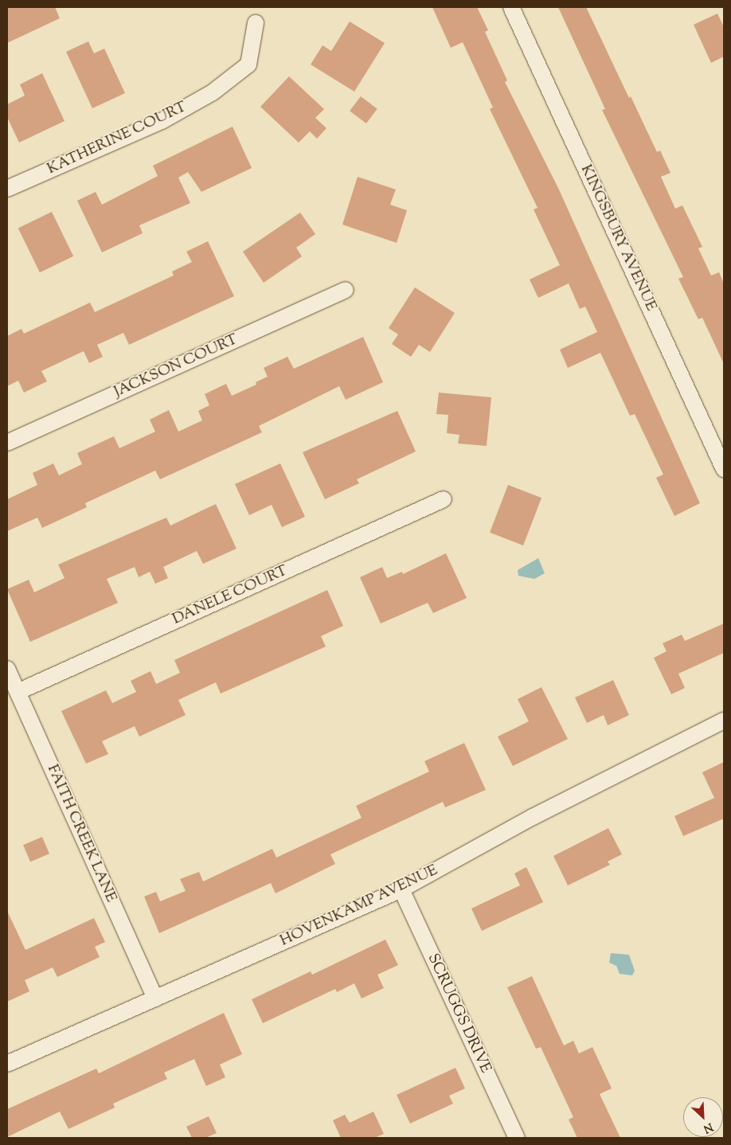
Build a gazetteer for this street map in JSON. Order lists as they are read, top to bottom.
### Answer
{
  "streets": {
    "street": [
      "KATHERINE COURT",
      "KINGSBURY AVENUE",
      "JACKSON COURT",
      "DANELE COURT",
      "FAITH CREEK LANE",
      "HOVENKAMP AVENUE",
      "SCRUGGS DRIVE"
    ]
  },
  "crossings": [
    ["DANELE COURT", "FAITH CREEK LANE"],
    ["FAITH CREEK LANE", "HOVENKAMP AVENUE"],
    ["HOVENKAMP AVENUE", "SCRUGGS DRIVE"]
  ],
  "north": "bottom right"
}
